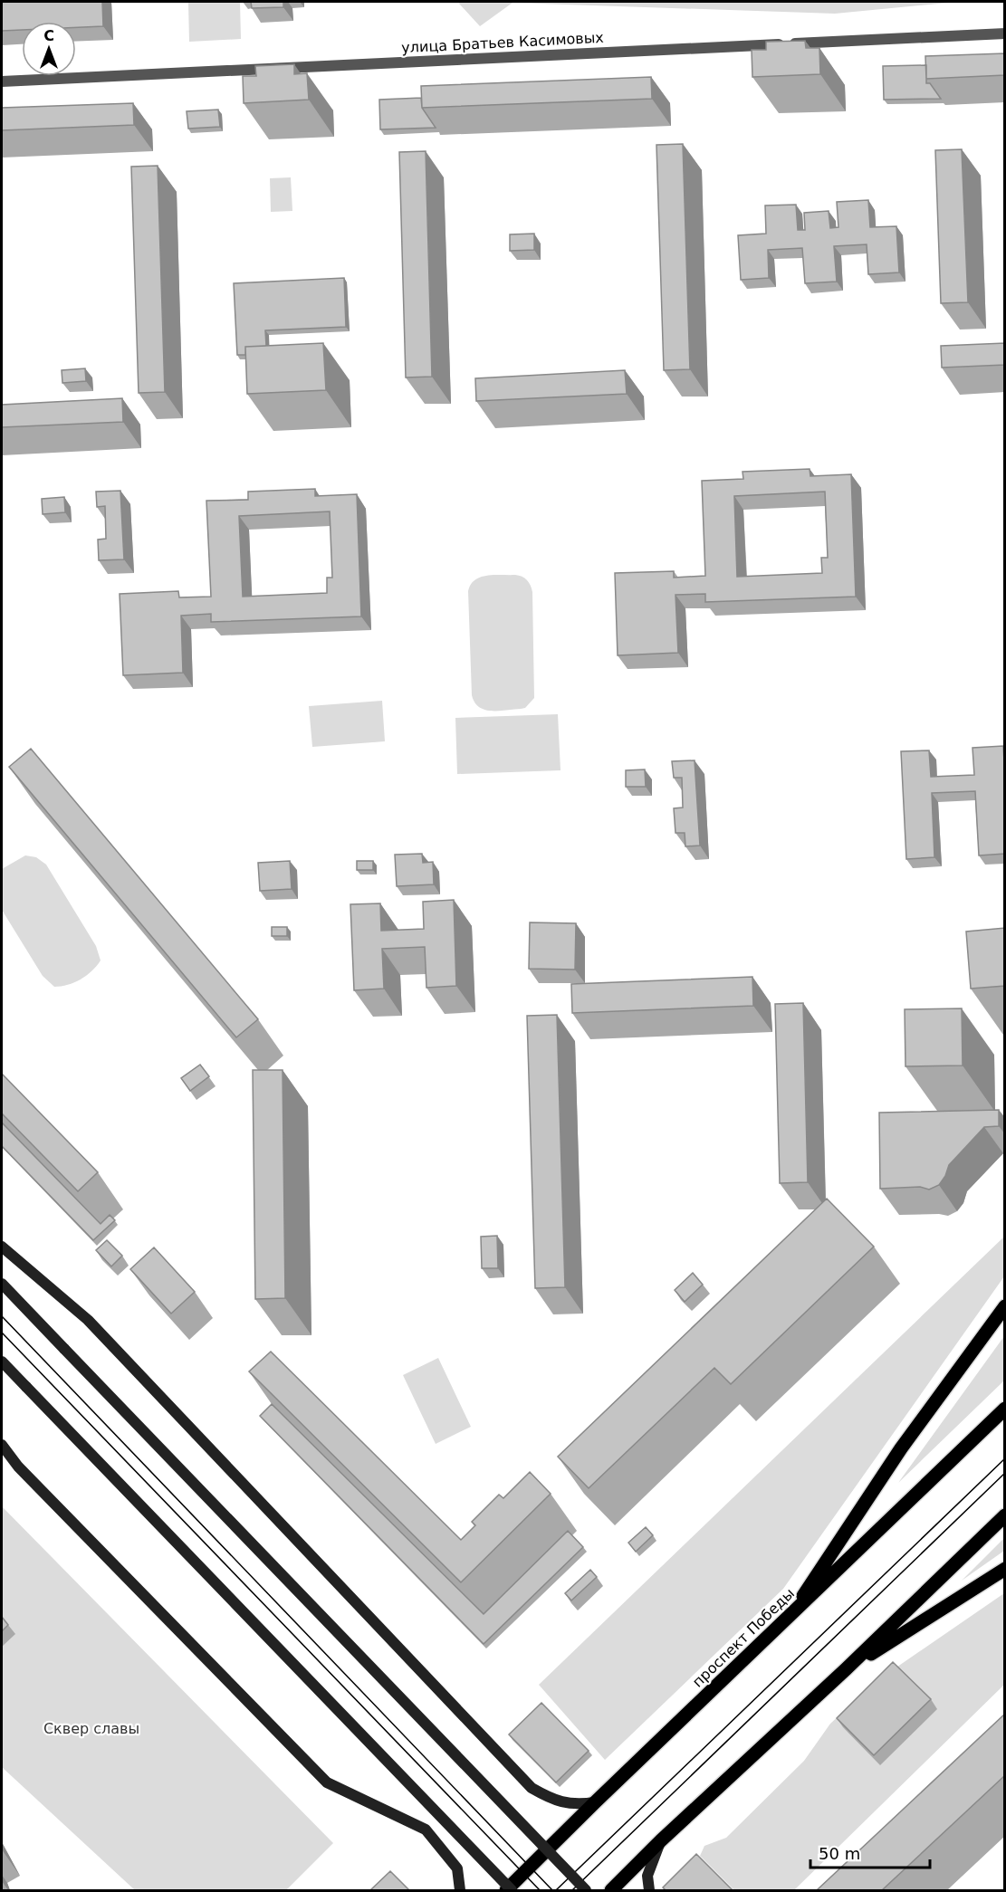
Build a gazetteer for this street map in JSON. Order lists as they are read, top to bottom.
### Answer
{
  "streets": {
    "main road": ["проспект Победы"],
    "street": ["улица Братьев Касимовых"]
  },
  "parks": ["Сквер славы"],
  "scale_bar": "50 m",
  "north": "top"
}
